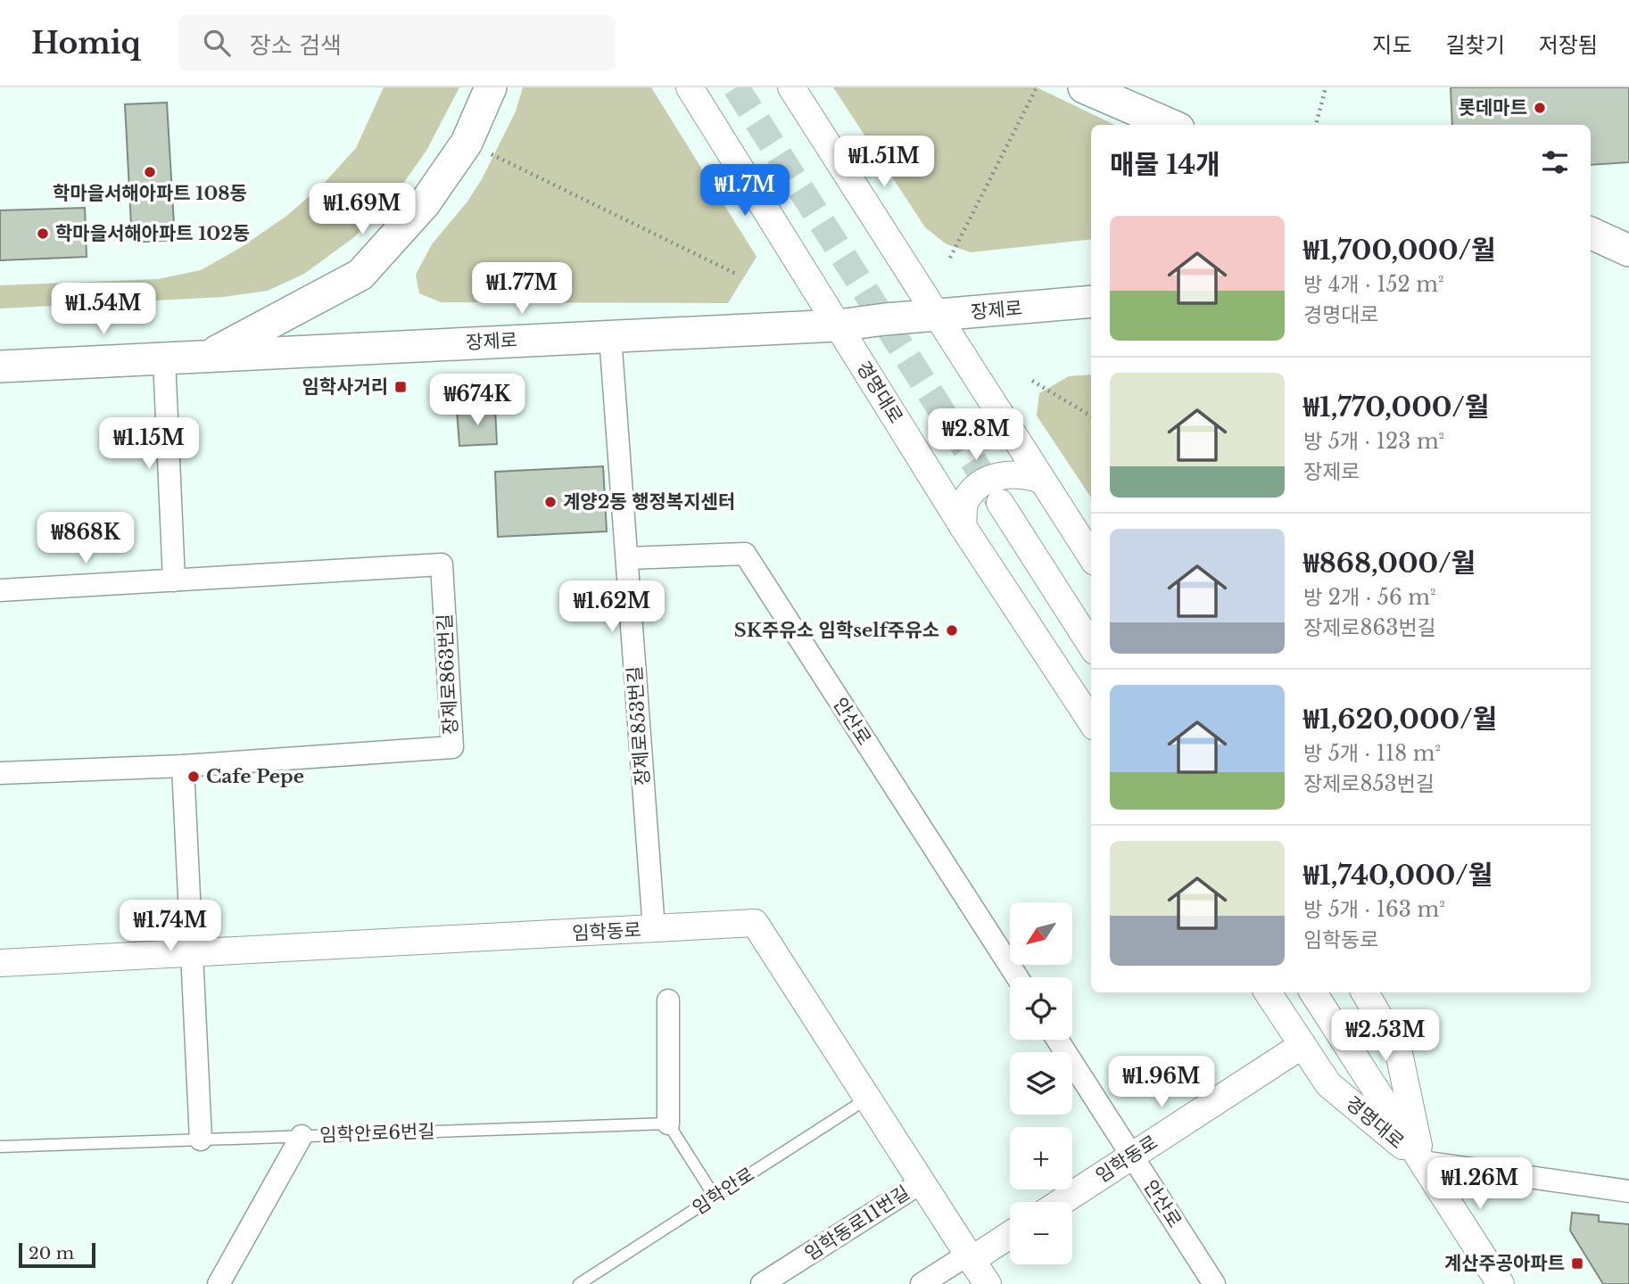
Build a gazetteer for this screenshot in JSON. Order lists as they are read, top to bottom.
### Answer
{
  "streets": {
    "main road": ["장제로"],
    "street": [
      "경명대로",
      "장제로863번길",
      "안산로",
      "장제로853번길",
      "임학동로",
      "임학동로11번길"
    ],
    "lane": ["임학안로6번길", "임학안로"]
  },
  "crossings": [
    ["장제로", "경명대로"],
    ["장제로", "장제로853번길"],
    ["경명대로", "임학동로"],
    ["안산로", "장제로853번길"],
    ["안산로", "임학동로"],
    ["장제로853번길", "임학동로"],
    ["임학동로", "임학안로"],
    ["임학동로", "임학동로11번길"]
  ],
  "places": {
    "other": [
      "롯데마트",
      "학마을서해아파트 108동",
      "학마을서해아파트 102동",
      "계양2동 행정복지센터",
      "SK주유소 임학self주유소",
      "Cafe Pepe"
    ],
    "transit": ["임학사거리", "계산주공아파트"]
  },
  "scale_bar": "20 m",
  "north": "bottom left",
  "page": {
    "header": "Homiq",
    "search": "장소 검색",
    "nav": ["지도", "길찾기", "저장됨"],
    "heading": "매물 14개",
    "price": [
      "₩1.51M",
      "₩1.7M",
      "₩1.69M",
      "₩1.77M",
      "₩1.54M",
      "₩674K",
      "₩2.8M",
      "₩1.15M",
      "₩868K",
      "₩1.62M",
      "₩1.74M",
      "₩2.53M",
      "₩1.96M",
      "₩1.26M"
    ],
    "list": [
      {
        "name": "₩1,700,000/월",
        "note": "방 4개 · 152 m² · 경명대로"
      },
      {
        "name": "₩1,770,000/월",
        "note": "방 5개 · 123 m² · 장제로"
      },
      {
        "name": "₩868,000/월",
        "note": "방 2개 · 56 m² · 장제로863번길"
      },
      {
        "name": "₩1,620,000/월",
        "note": "방 5개 · 118 m² · 장제로853번길"
      },
      {
        "name": "₩1,740,000/월",
        "note": "방 5개 · 163 m² · 임학동로"
      }
    ],
    "map_buttons": ["+", "−"],
    "scale": "20 m"
  }
}
